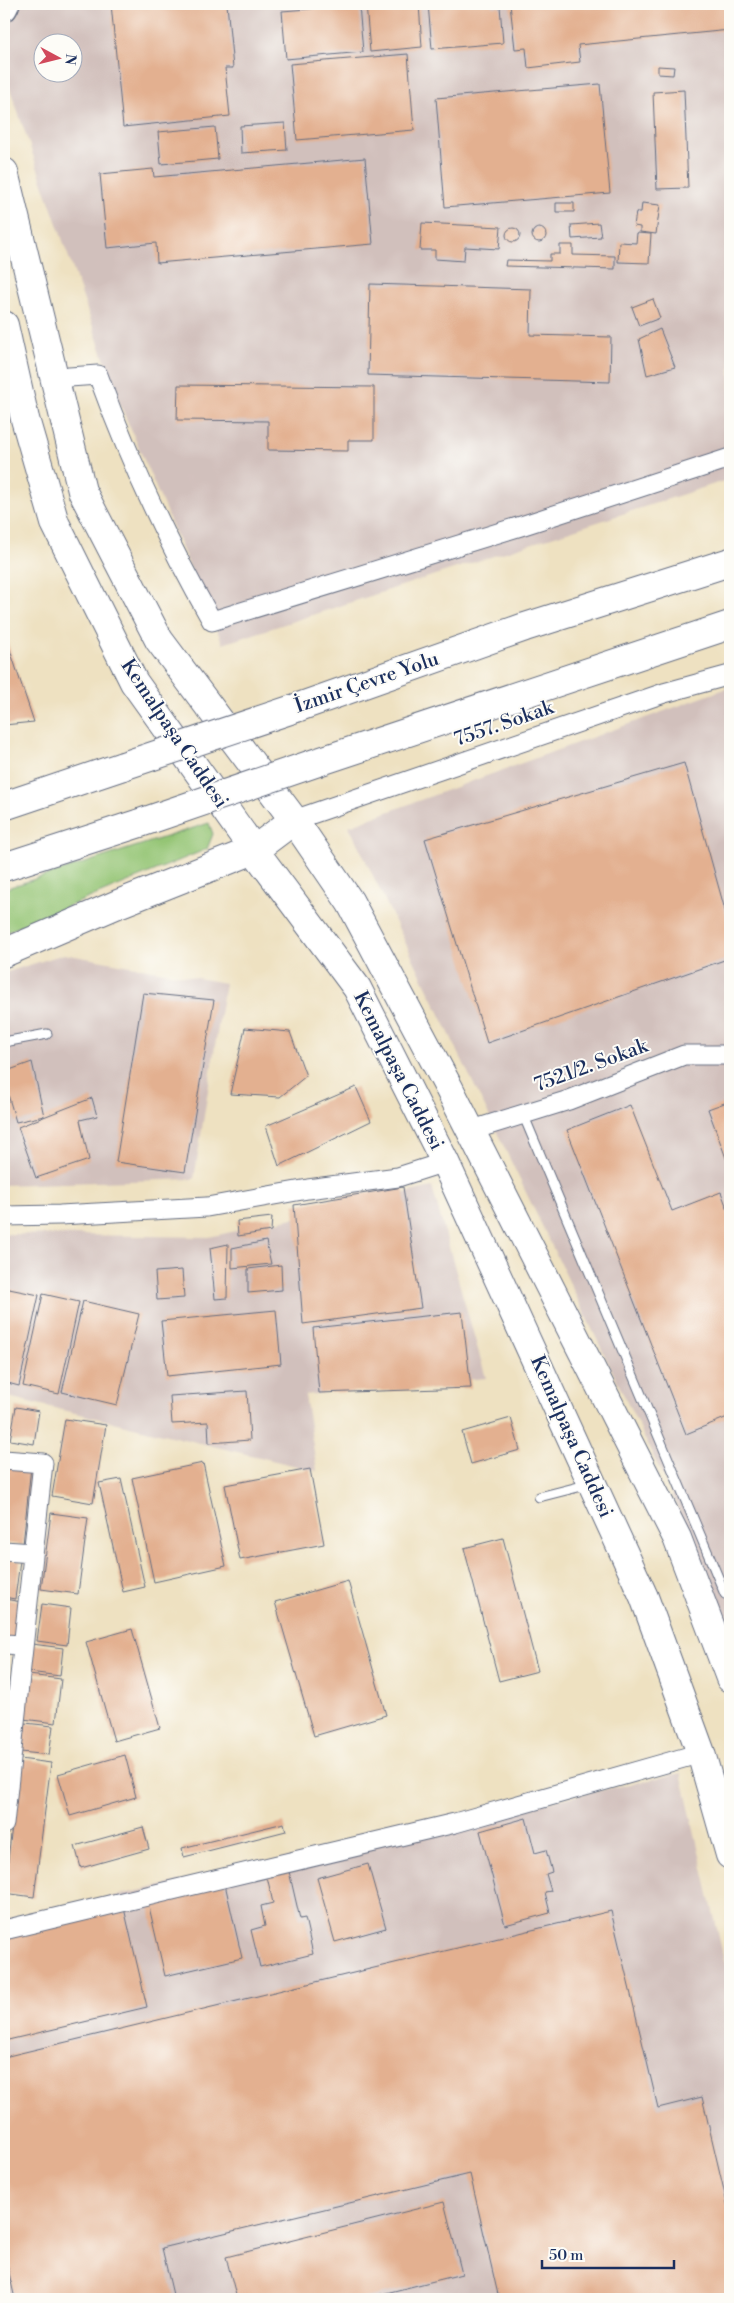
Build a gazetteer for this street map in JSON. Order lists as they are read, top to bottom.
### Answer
{
  "streets": {
    "main road": ["İzmir Çevre Yolu", "Kemalpaşa Caddesi"],
    "street": ["7557. Sokak", "7521/2. Sokak"]
  },
  "crossings": [
    ["7557. Sokak", "Kemalpaşa Caddesi"],
    ["Kemalpaşa Caddesi", "7521/2. Sokak"]
  ],
  "scale_bar": "50 m",
  "north": "right"
}
